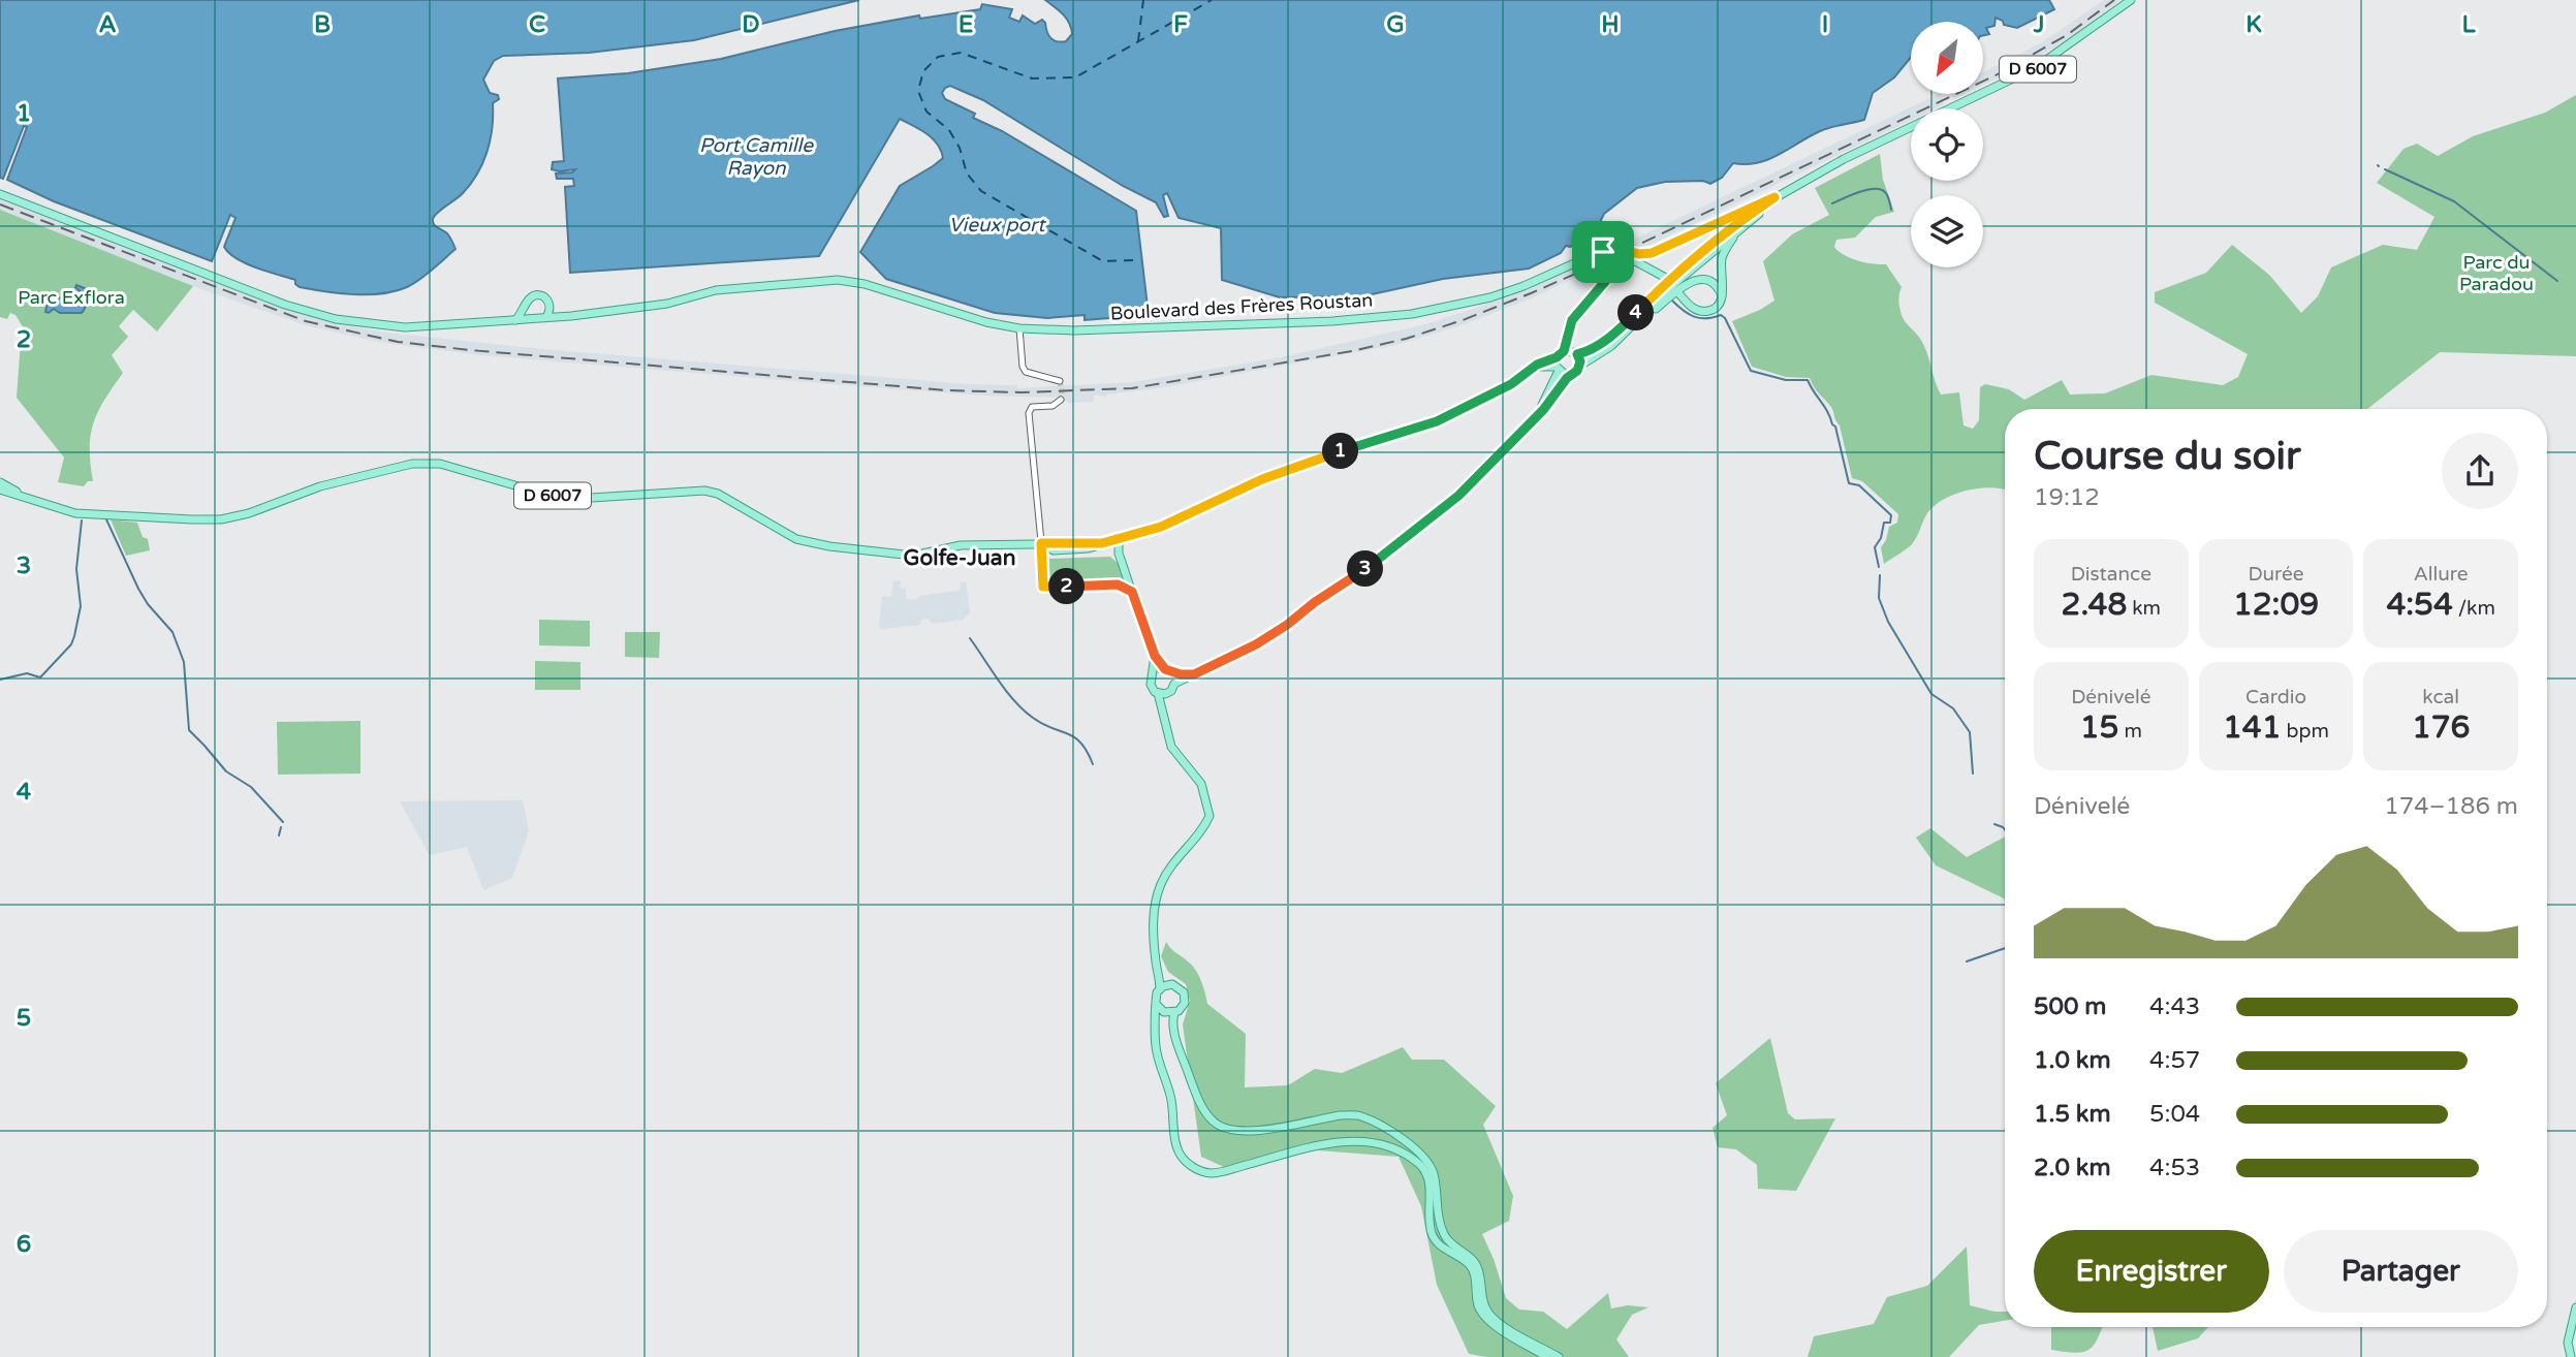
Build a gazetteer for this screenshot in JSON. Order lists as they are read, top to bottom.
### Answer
{
  "streets": {
    "main road": ["D 6007", "Boulevard des Frères Roustan"]
  },
  "districts": ["Golfe-Juan"],
  "water": ["Port Camille Rayon", "Vieux port"],
  "parks": ["Parc du Paradou", "Parc Exflora"],
  "north": "bottom left",
  "page": {
    "pins": [
      "4",
      "1",
      "3",
      "2"
    ],
    "heading": ["Course du soir", "19:12"],
    "stats": [
      ["Distance", "2.48 km"],
      ["Durée", "12:09"],
      ["Allure", "4:54 /km"],
      ["Dénivelé", "15 m"],
      ["Cardio", "141 bpm"],
      ["kcal", "176"]
    ],
    "chart": ["Dénivelé", "174–186 m"],
    "list": [
      {
        "name": "500 m",
        "note": "4:43"
      },
      {
        "name": "1.0 km",
        "note": "4:57"
      },
      {
        "name": "1.5 km",
        "note": "5:04"
      },
      {
        "name": "2.0 km",
        "note": "4:53"
      }
    ],
    "buttons": ["Enregistrer", "Partager"]
  },
  "grid": {
    "columns": [
      "A",
      "B",
      "C",
      "D",
      "E",
      "F",
      "G",
      "H",
      "I",
      "J",
      "K",
      "L"
    ],
    "rows": [
      "1",
      "2",
      "3",
      "4",
      "5",
      "6"
    ]
  }
}
